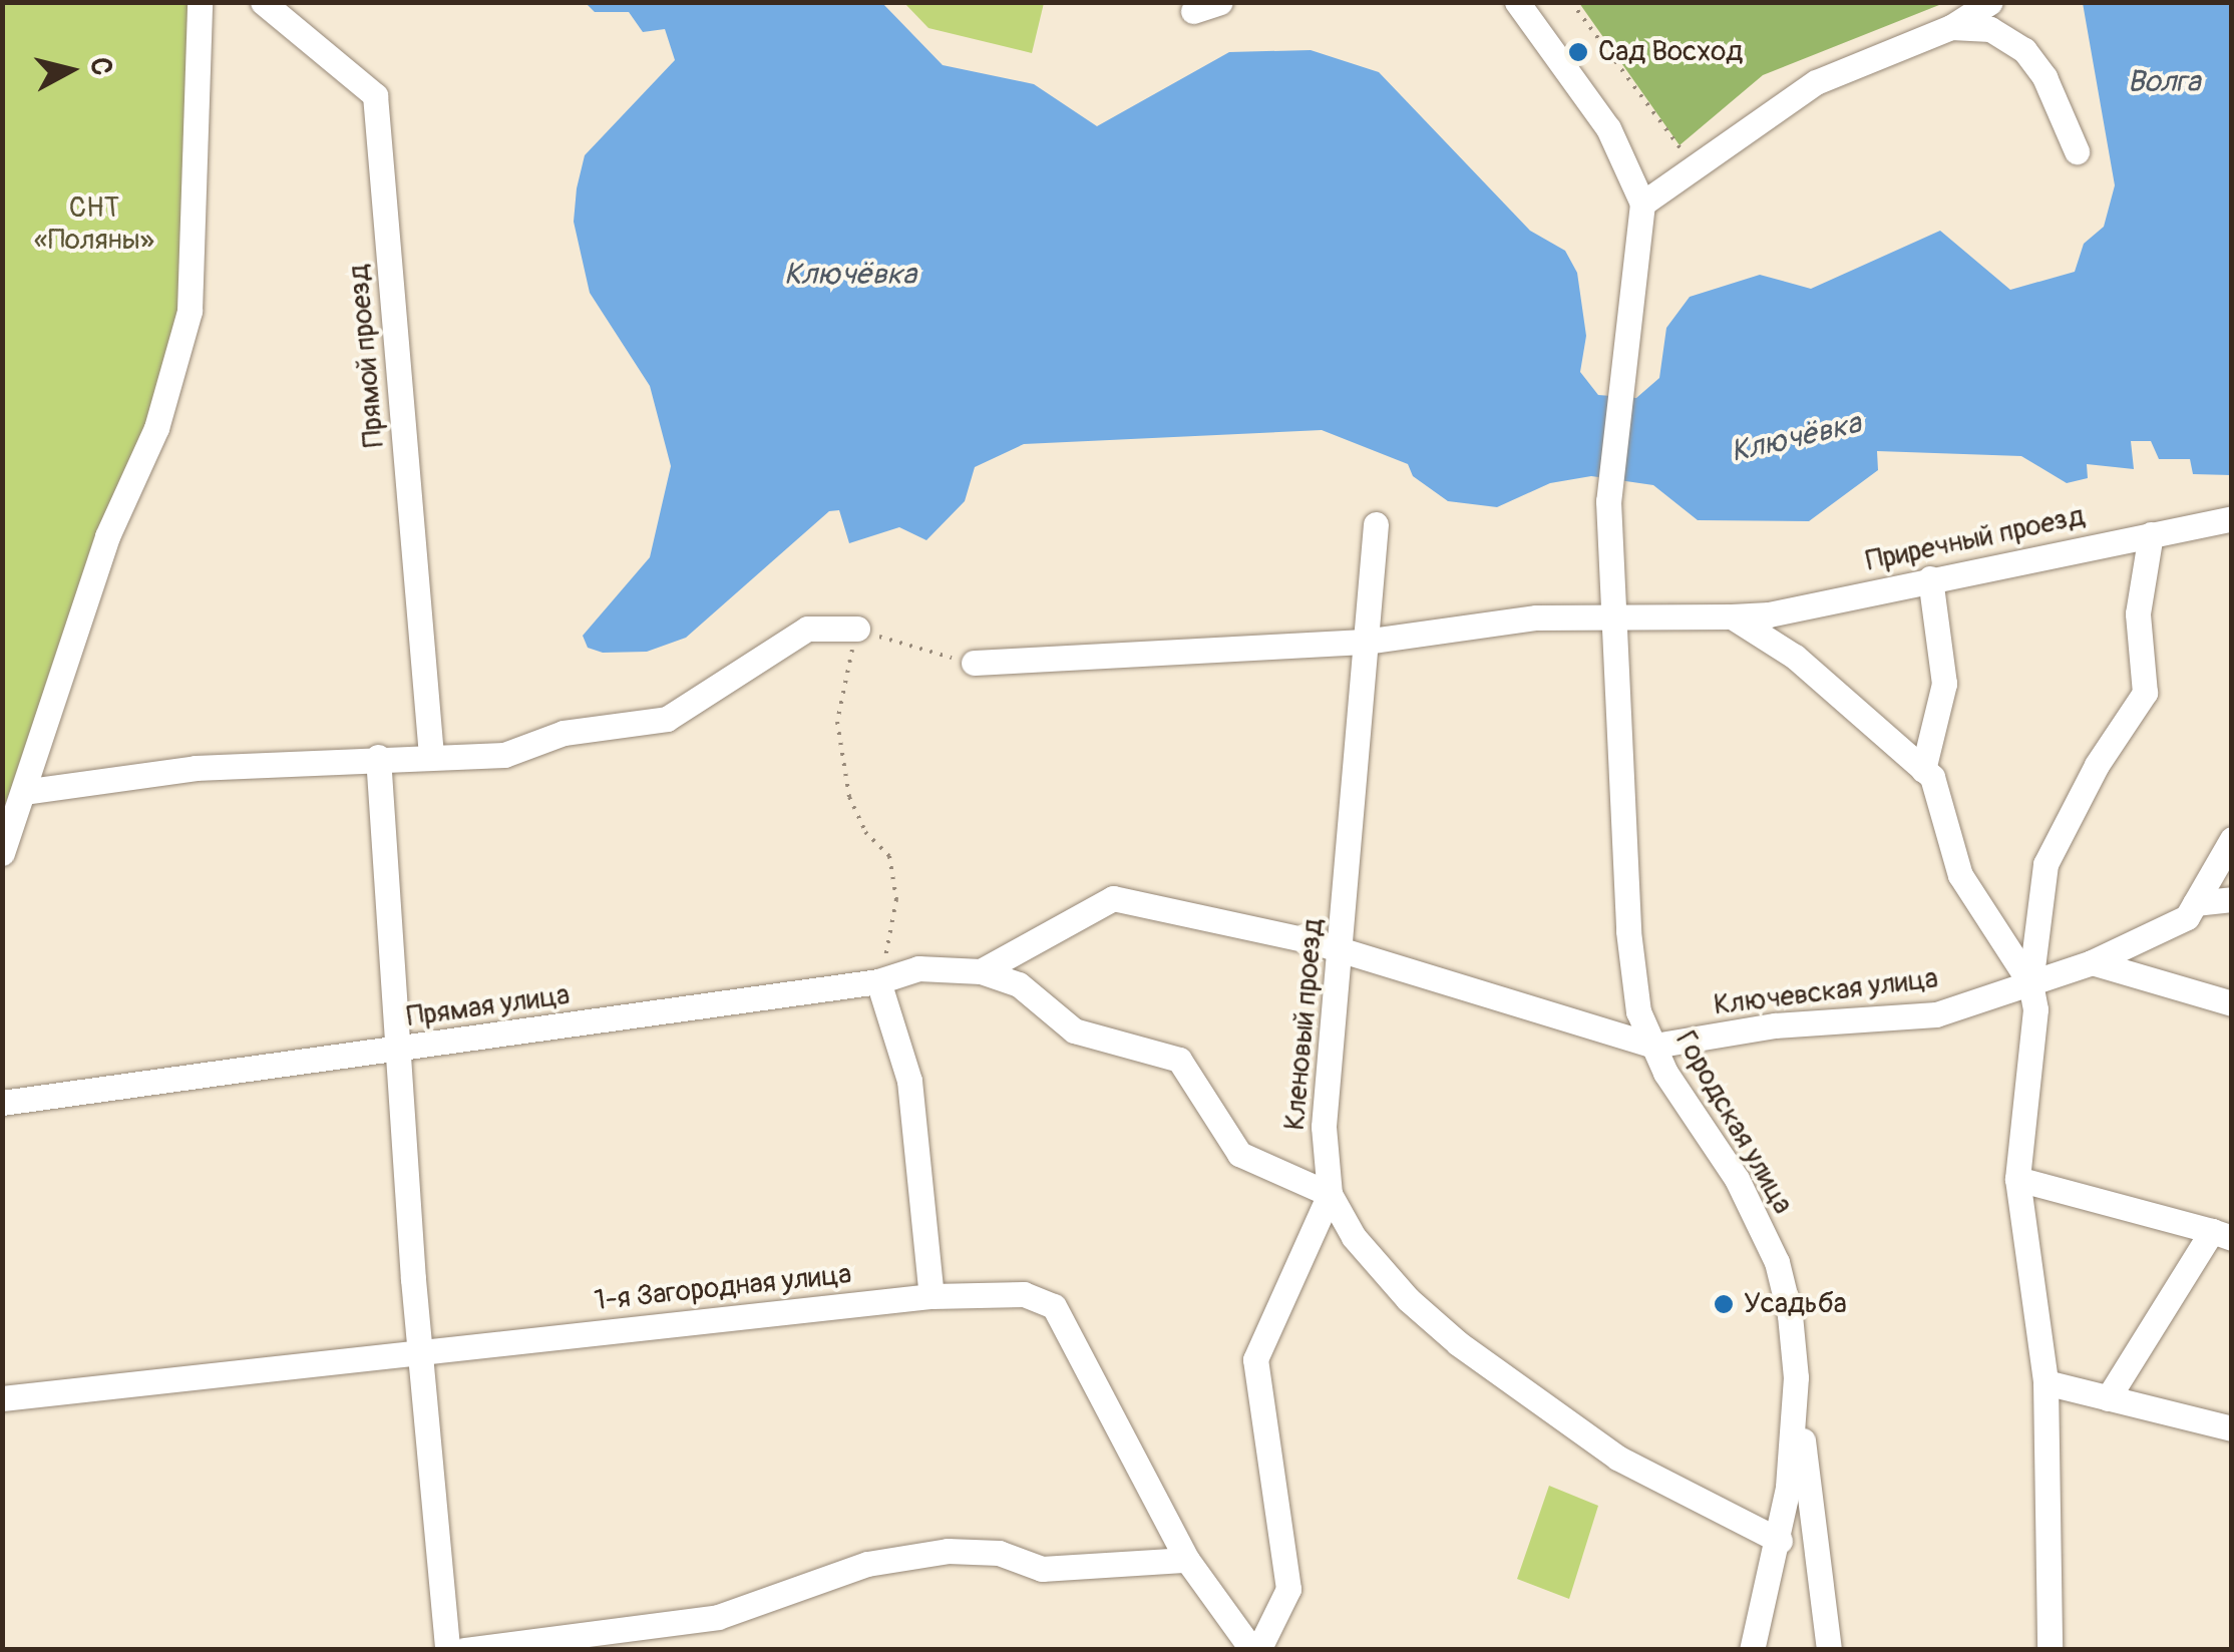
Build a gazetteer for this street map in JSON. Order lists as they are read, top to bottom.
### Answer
{
  "streets": {
    "street": [
      "Прямой проезд",
      "Приречный проезд",
      "Ключевская улица",
      "Прямая улица",
      "Кленовый проезд",
      "Городская улица",
      "1-я Загородная улица"
    ]
  },
  "crossings": [
    ["Приречный проезд", "Кленовый проезд"],
    ["Приречный проезд", "Городская улица"],
    ["Ключевская улица", "Городская улица"],
    ["Кленовый проезд", "Городская улица"]
  ],
  "water": ["Волга", "Ключёвка"],
  "parks": ["СНТ «Поляны»"],
  "places": ["Сад Восход", "Усадьба"],
  "north": "right"
}
